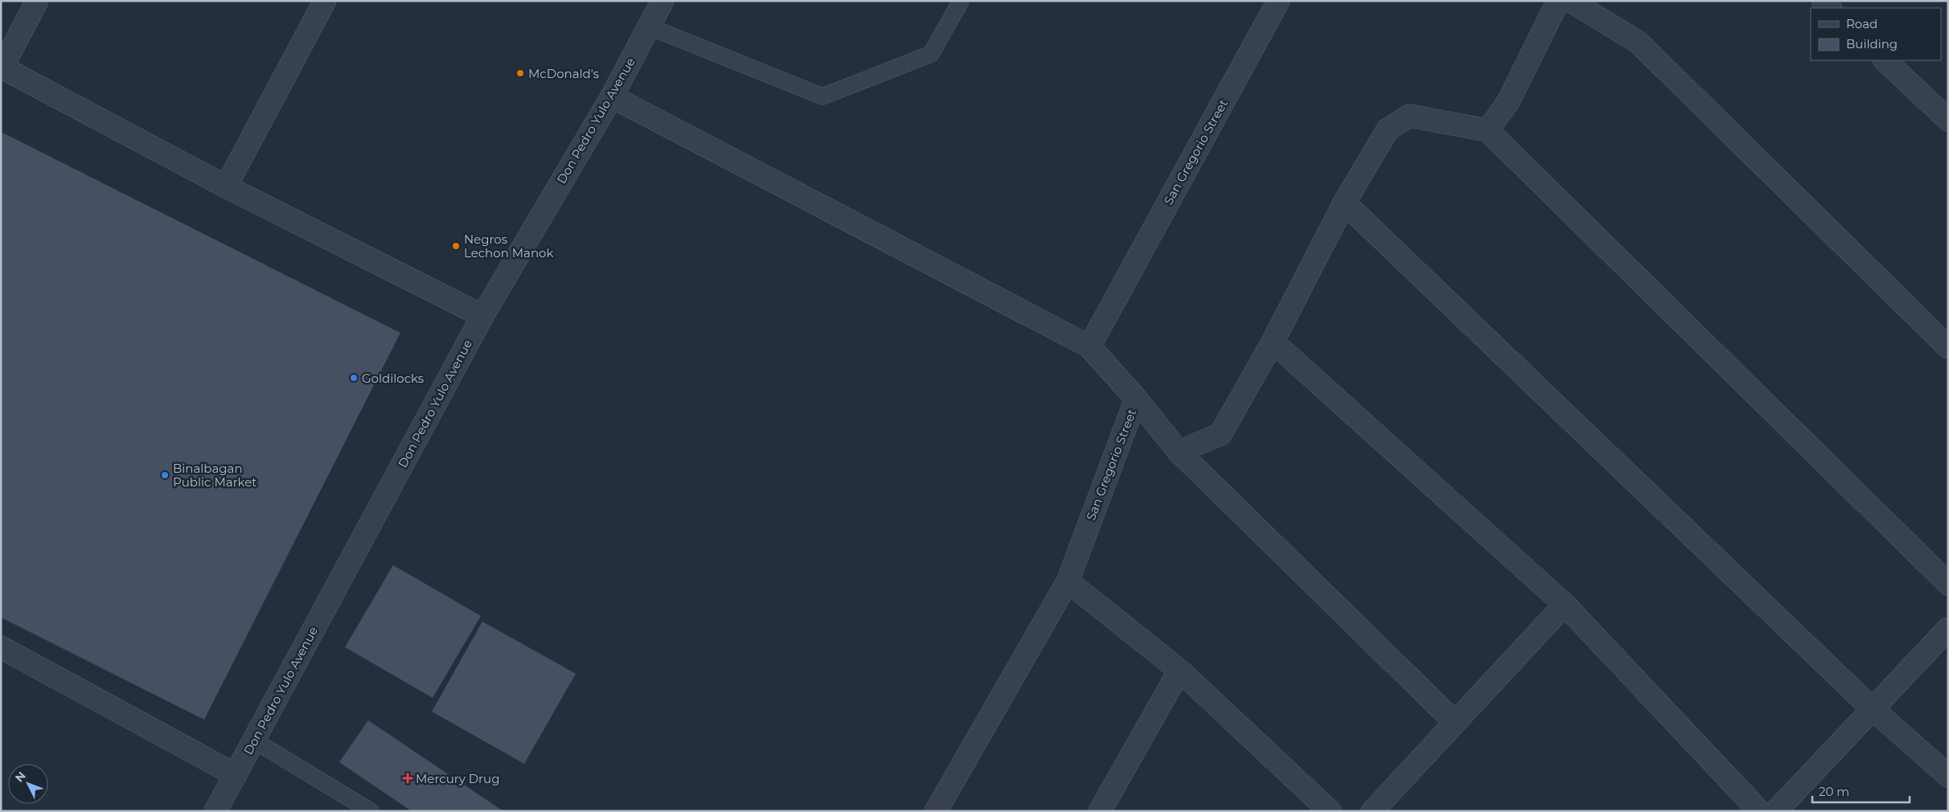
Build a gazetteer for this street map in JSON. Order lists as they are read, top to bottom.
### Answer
{
  "streets": {
    "street": ["Don Pedro Yulo Avenue", "San Gregorio Street"]
  },
  "places": {
    "other": [
      "McDonald's",
      "Negros Lechon Manok",
      "Goldilocks",
      "Binalbagan Public Market"
    ],
    "health": ["Mercury Drug"]
  },
  "legend": ["Road", "Building"],
  "scale_bar": "20 m",
  "north": "top left"
}
